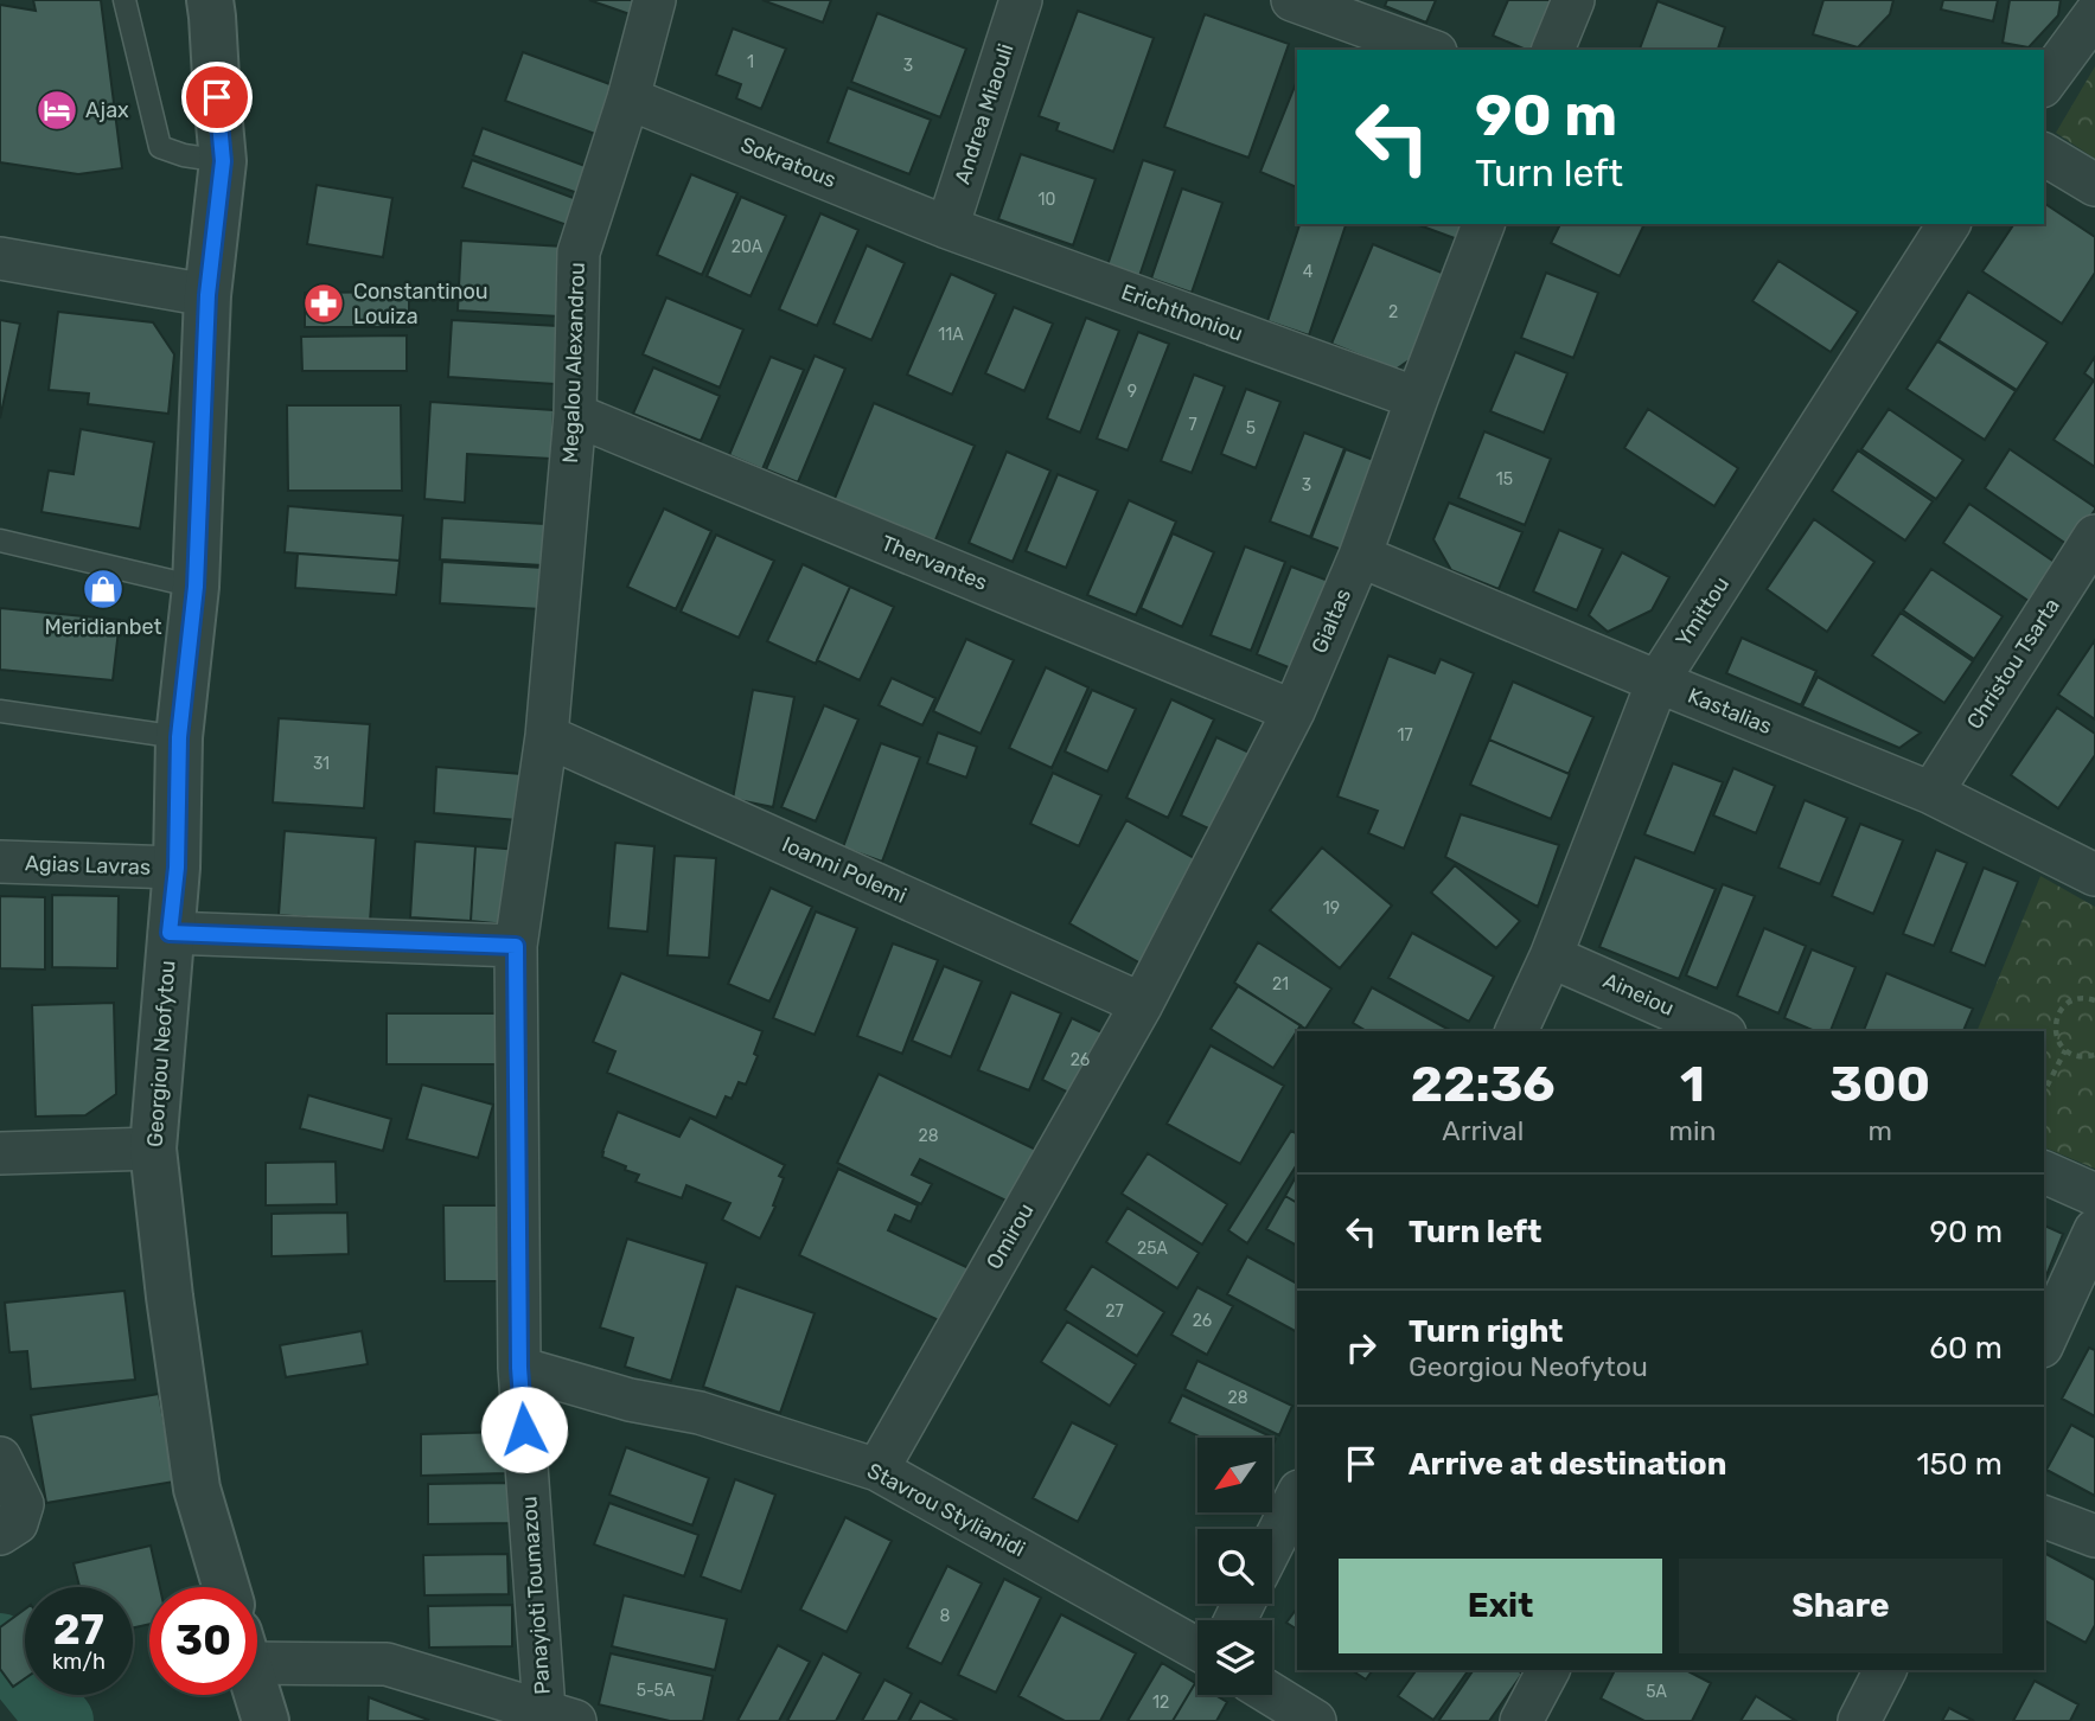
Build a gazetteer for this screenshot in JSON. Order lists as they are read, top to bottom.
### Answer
{
  "streets": {
    "street": [
      "Andrea Miaouli",
      "Sokratous",
      "Erichthoniou",
      "Megalou Alexandrou",
      "Thervantes",
      "Ymittou",
      "Gialtas",
      "Christou Tsarta",
      "Kastalias",
      "Agias Lavras",
      "Ioanni Polemi",
      "Aineiou",
      "Georgiou Neofytou",
      "Omirou",
      "Stavrou Stylianidi",
      "Panayioti Toumazou"
    ]
  },
  "crossings": [
    ["Andrea Miaouli", "Sokratous"],
    ["Andrea Miaouli", "Erichthoniou"],
    ["Sokratous", "Erichthoniou"],
    ["Sokratous", "Megalou Alexandrou"],
    ["Erichthoniou", "Gialtas"],
    ["Megalou Alexandrou", "Thervantes"],
    ["Megalou Alexandrou", "Ioanni Polemi"],
    ["Megalou Alexandrou", "Panayioti Toumazou"],
    ["Thervantes", "Gialtas"],
    ["Ymittou", "Kastalias"],
    ["Ymittou", "Aineiou"],
    ["Gialtas", "Kastalias"],
    ["Gialtas", "Ioanni Polemi"],
    ["Gialtas", "Omirou"],
    ["Christou Tsarta", "Kastalias"],
    ["Agias Lavras", "Georgiou Neofytou"],
    ["Ioanni Polemi", "Omirou"],
    ["Ioanni Polemi", "Panayioti Toumazou"],
    ["Omirou", "Stavrou Stylianidi"],
    ["Stavrou Stylianidi", "Panayioti Toumazou"]
  ],
  "places": {
    "hotel": ["Ajax"],
    "pharmacy": ["Constantinou Louiza"],
    "shop": ["Meridianbet"]
  },
  "house_numbers": [
    "1",
    "3",
    "10",
    "20A",
    "4",
    "2",
    "11A",
    "9",
    "7",
    "5",
    "15",
    "3",
    "17",
    "31",
    "19",
    "21",
    "26",
    "28",
    "25A",
    "27",
    "26",
    "28",
    "8",
    "5-5A",
    "5A",
    "12"
  ],
  "north": "bottom left",
  "page": {
    "turn": ["90 m", "Turn left"],
    "eta": [
      "22:36",
      "Arrival",
      "1",
      "min",
      "300",
      "m"
    ],
    "list": [
      {
        "name": "Turn left",
        "value": "90 m"
      },
      {
        "name": "Turn right",
        "note": "Georgiou Neofytou",
        "value": "60 m"
      },
      {
        "name": "Arrive at destination",
        "value": "150 m"
      }
    ],
    "buttons": ["Exit", "Share"],
    "speed": "27 km/h",
    "limit": "30"
  }
}
